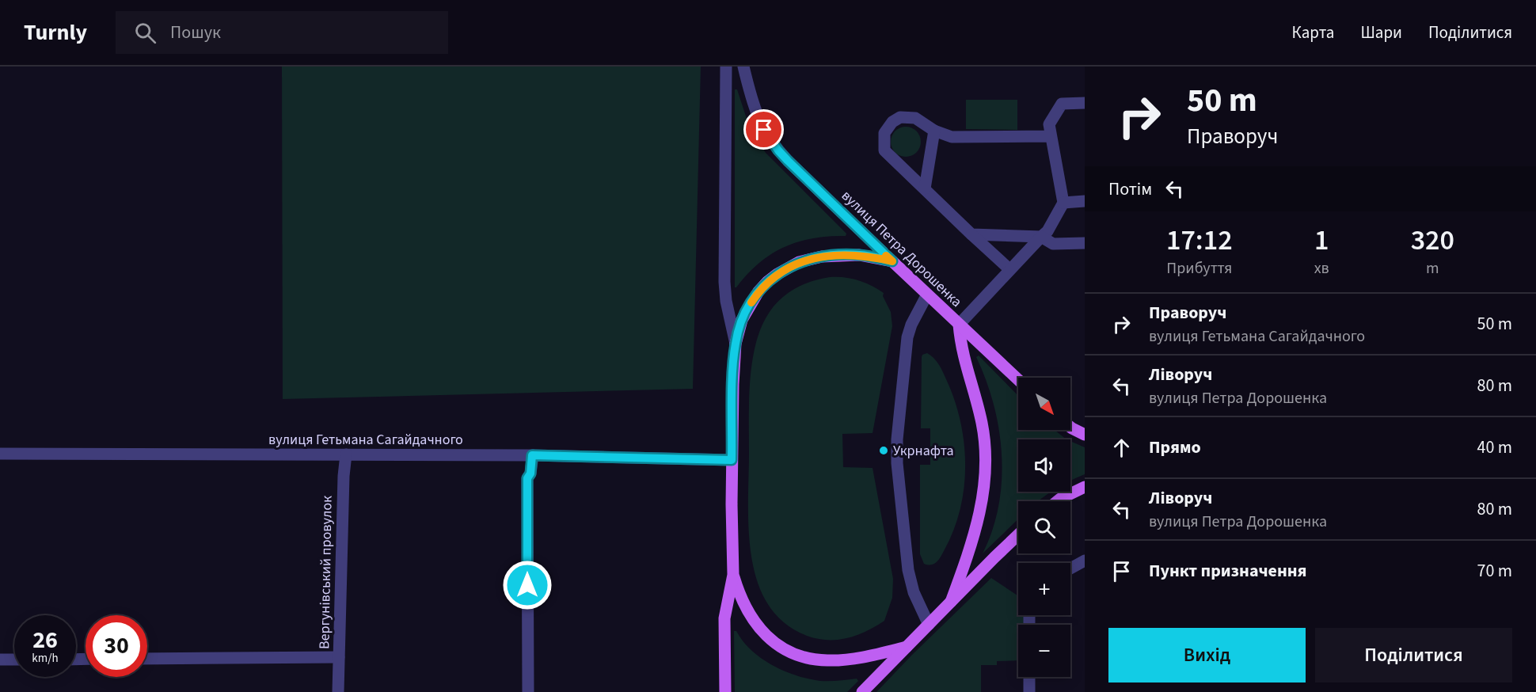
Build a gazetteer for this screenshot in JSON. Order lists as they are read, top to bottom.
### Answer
{
  "streets": {
    "main road": ["вулиця Петра Дорошенка"],
    "street": ["вулиця Гетьмана Сагайдачного", "Вергунівський провулок"]
  },
  "crossings": [
    ["вулиця Гетьмана Сагайдачного", "Вергунівський провулок"]
  ],
  "places": ["Укрнафта"],
  "north": "bottom right",
  "page": {
    "header": "Turnly",
    "search": "Пошук",
    "nav": ["Карта", "Шари", "Поділитися"],
    "turn": ["50 m", "Праворуч"],
    "then": "Потім",
    "eta": [
      "17:12",
      "Прибуття",
      "1",
      "хв",
      "320",
      "m"
    ],
    "list": [
      {
        "name": "Праворуч",
        "note": "вулиця Гетьмана Сагайдачного",
        "value": "50 m"
      },
      {
        "name": "Ліворуч",
        "note": "вулиця Петра Дорошенка",
        "value": "80 m"
      },
      {
        "name": "Прямо",
        "value": "40 m"
      },
      {
        "name": "Ліворуч",
        "note": "вулиця Петра Дорошенка",
        "value": "80 m"
      },
      {
        "name": "Пункт призначення",
        "value": "70 m"
      }
    ],
    "map_buttons": ["+", "−"],
    "speed": "26 km/h",
    "limit": "30",
    "buttons": ["Вихід", "Поділитися"]
  }
}
